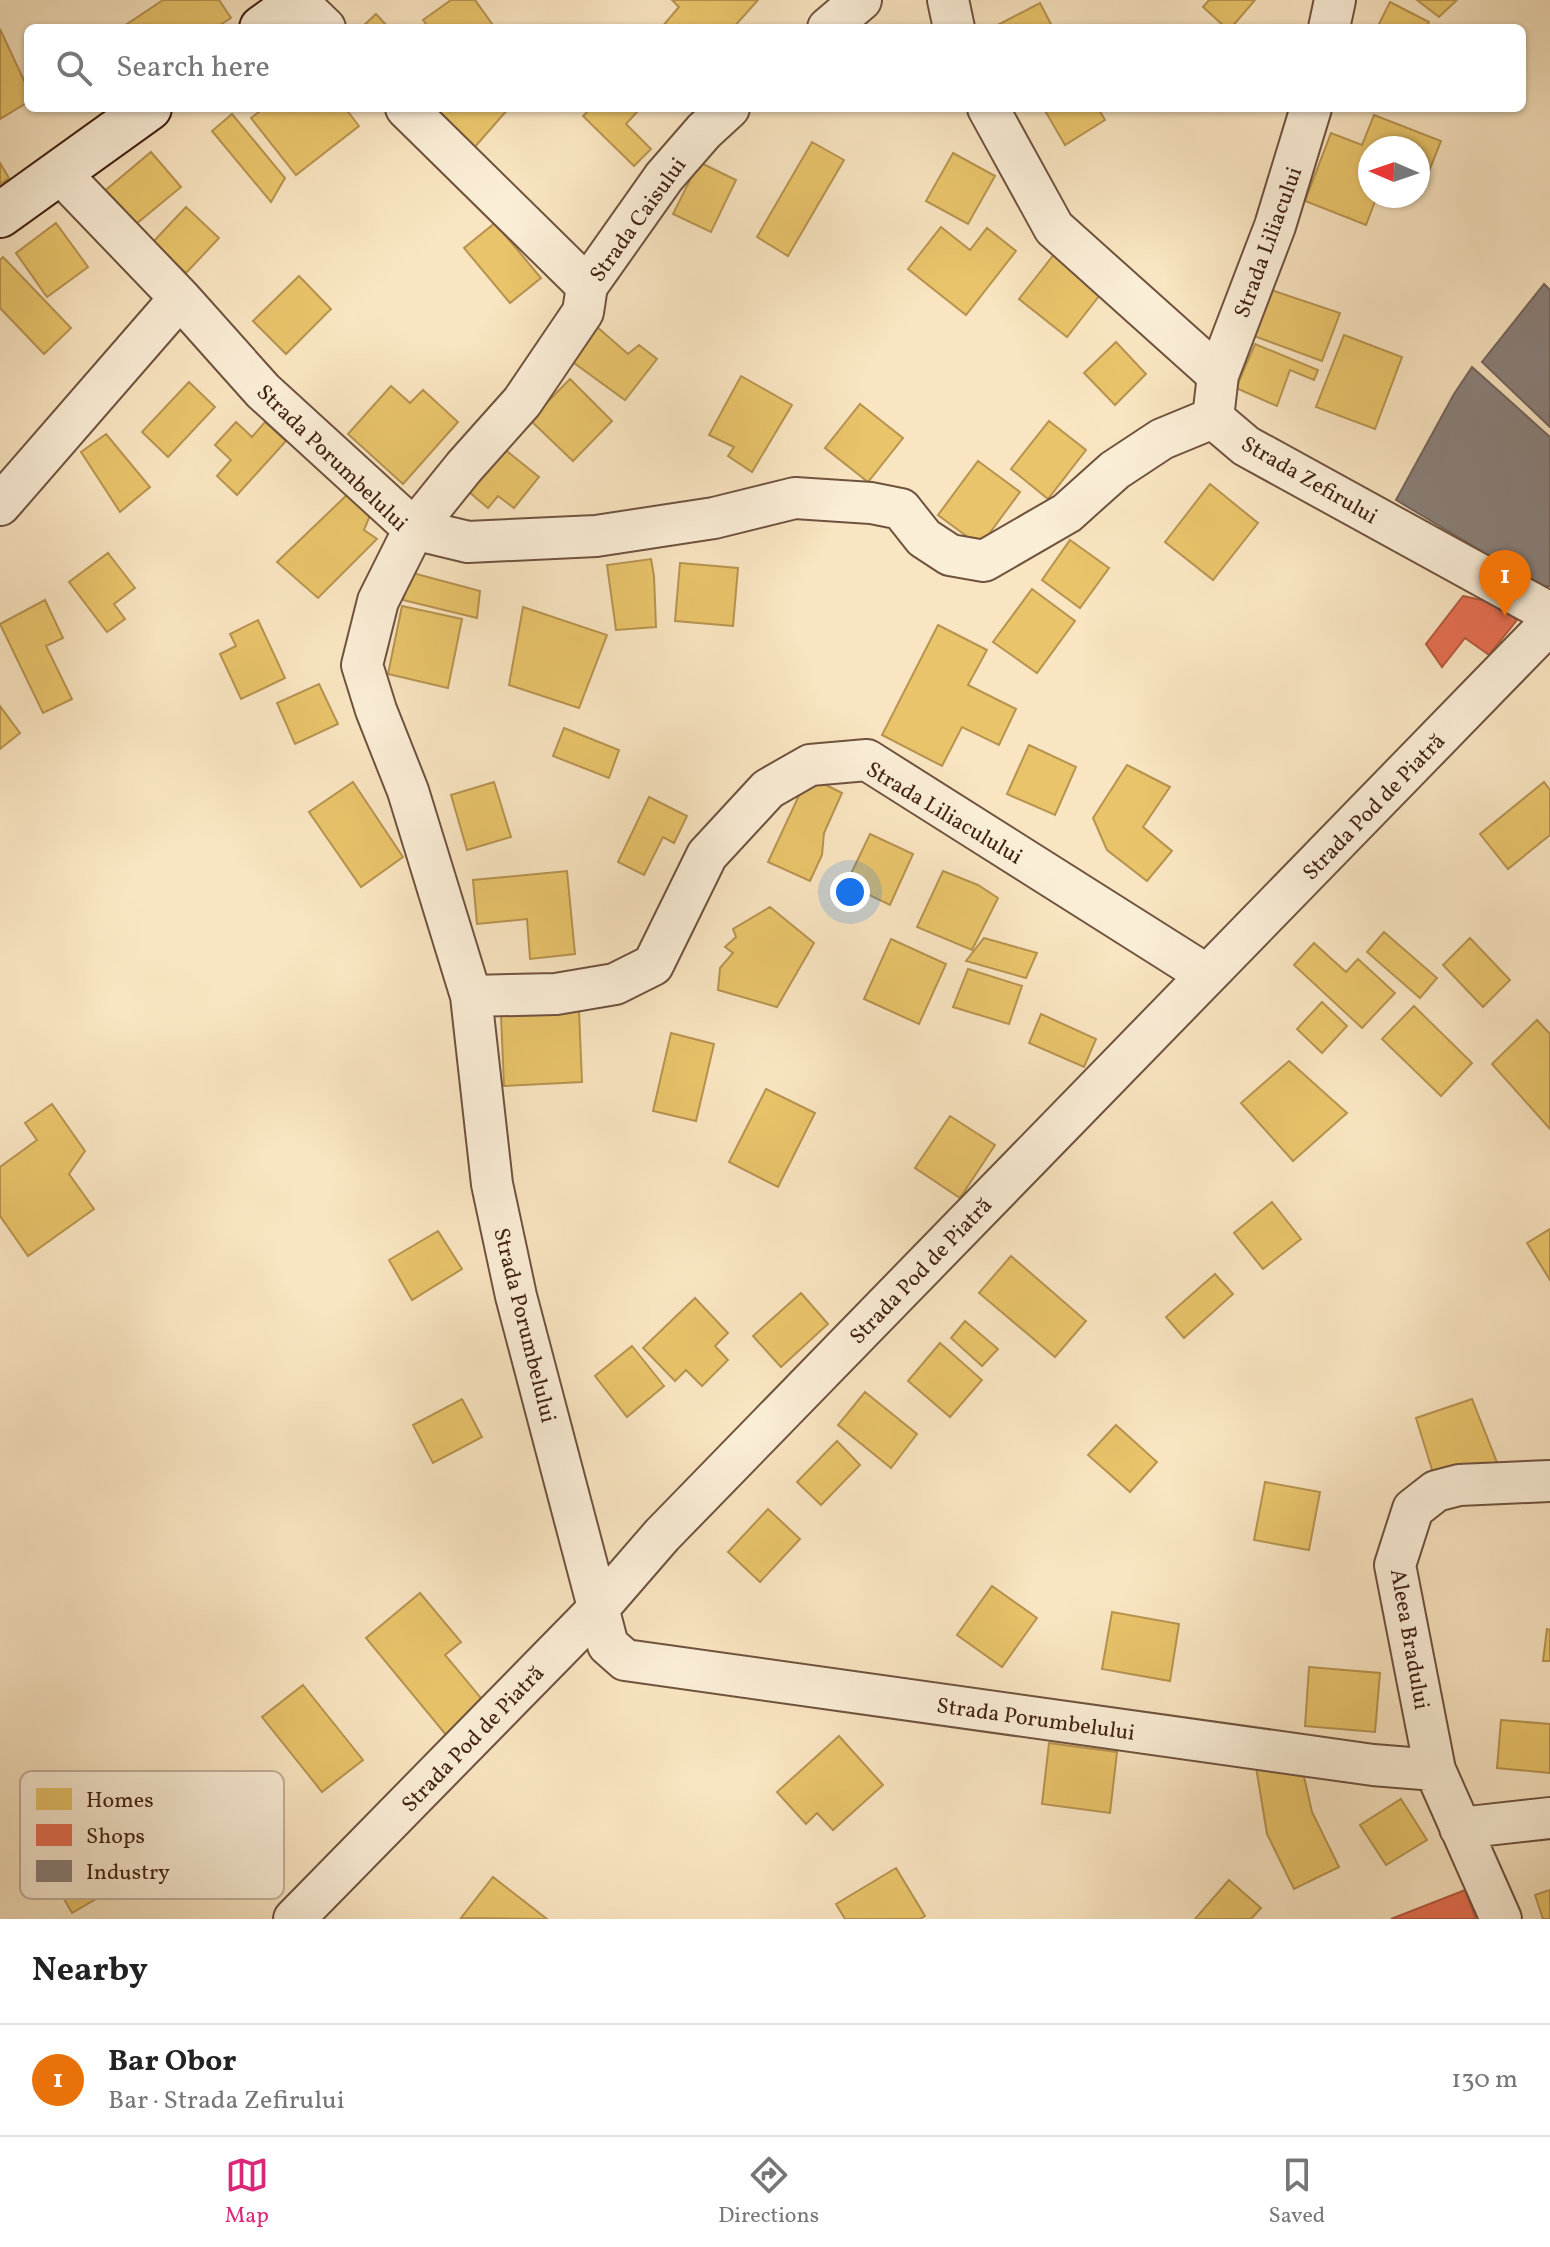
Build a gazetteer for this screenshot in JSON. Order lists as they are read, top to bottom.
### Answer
{
  "streets": {
    "street": [
      "Strada Caisului",
      "Strada Liliacului",
      "Strada Porumbelului",
      "Strada Zefirului",
      "Strada Pod de Piatră",
      "Strada Liliaculului",
      "Aleea Bradului"
    ]
  },
  "crossings": [
    ["Strada Caisului", "Strada Porumbelului"],
    ["Strada Porumbelului", "Strada Pod de Piatră"],
    ["Strada Porumbelului", "Strada Liliaculului"],
    ["Strada Porumbelului", "Aleea Bradului"],
    ["Strada Pod de Piatră", "Strada Liliaculului"]
  ],
  "legend": ["Homes", "Shops", "Industry"],
  "north": "left",
  "page": {
    "search": "Search here",
    "pins": "1",
    "heading": "Nearby",
    "list": [
      {
        "mark": "1",
        "name": "Bar Obor",
        "note": "Bar · Strada Zefirului",
        "value": "130 m"
      }
    ],
    "nav": ["Map", "Directions", "Saved"]
  }
}
